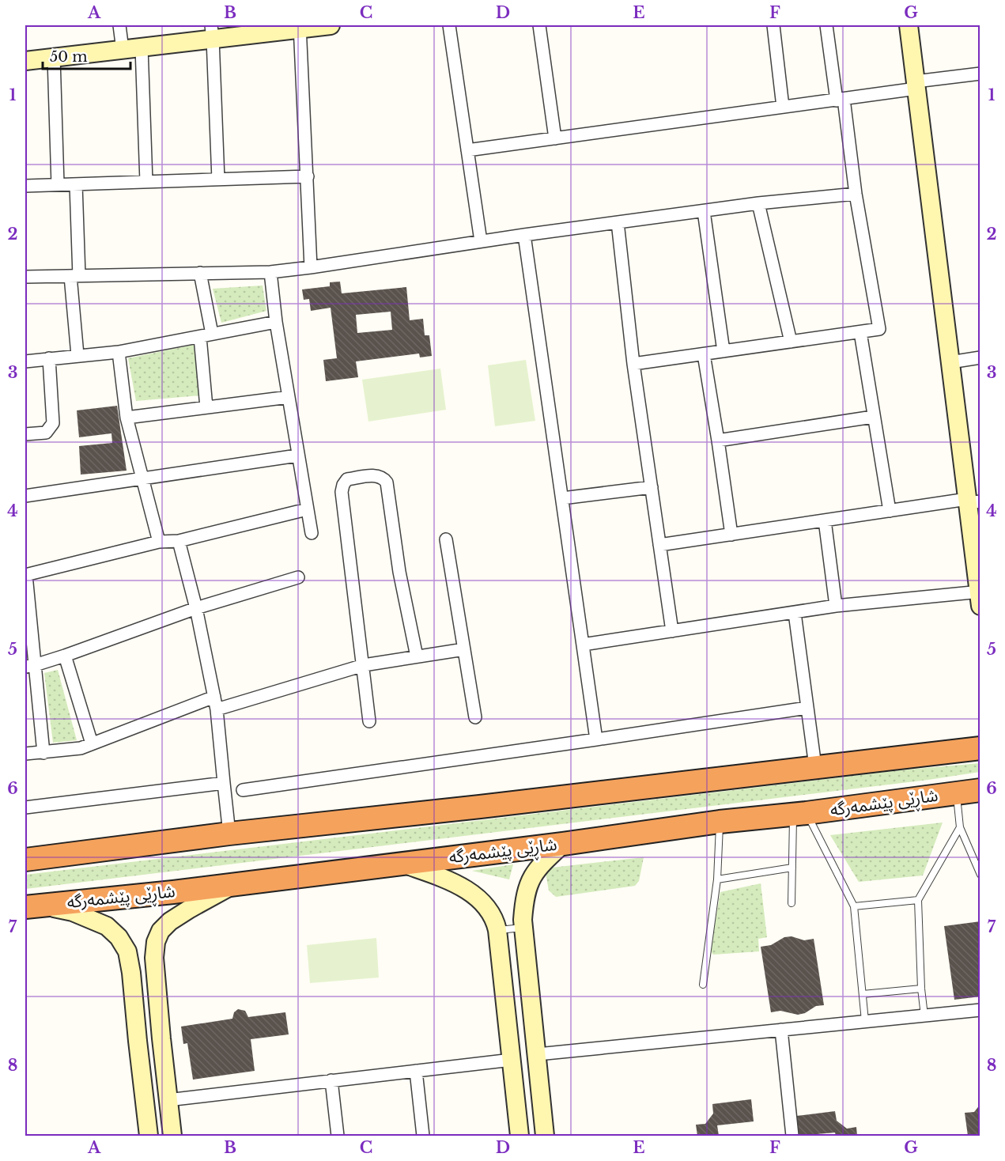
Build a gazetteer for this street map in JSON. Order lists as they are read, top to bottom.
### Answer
{
  "streets": {
    "highway": ["شاڕێی پێشمەرگە"]
  },
  "scale_bar": "50 m",
  "grid": {
    "columns": [
      "A",
      "B",
      "C",
      "D",
      "E",
      "F",
      "G"
    ],
    "rows": [
      "1",
      "2",
      "3",
      "4",
      "5",
      "6",
      "7",
      "8"
    ]
  }
}
